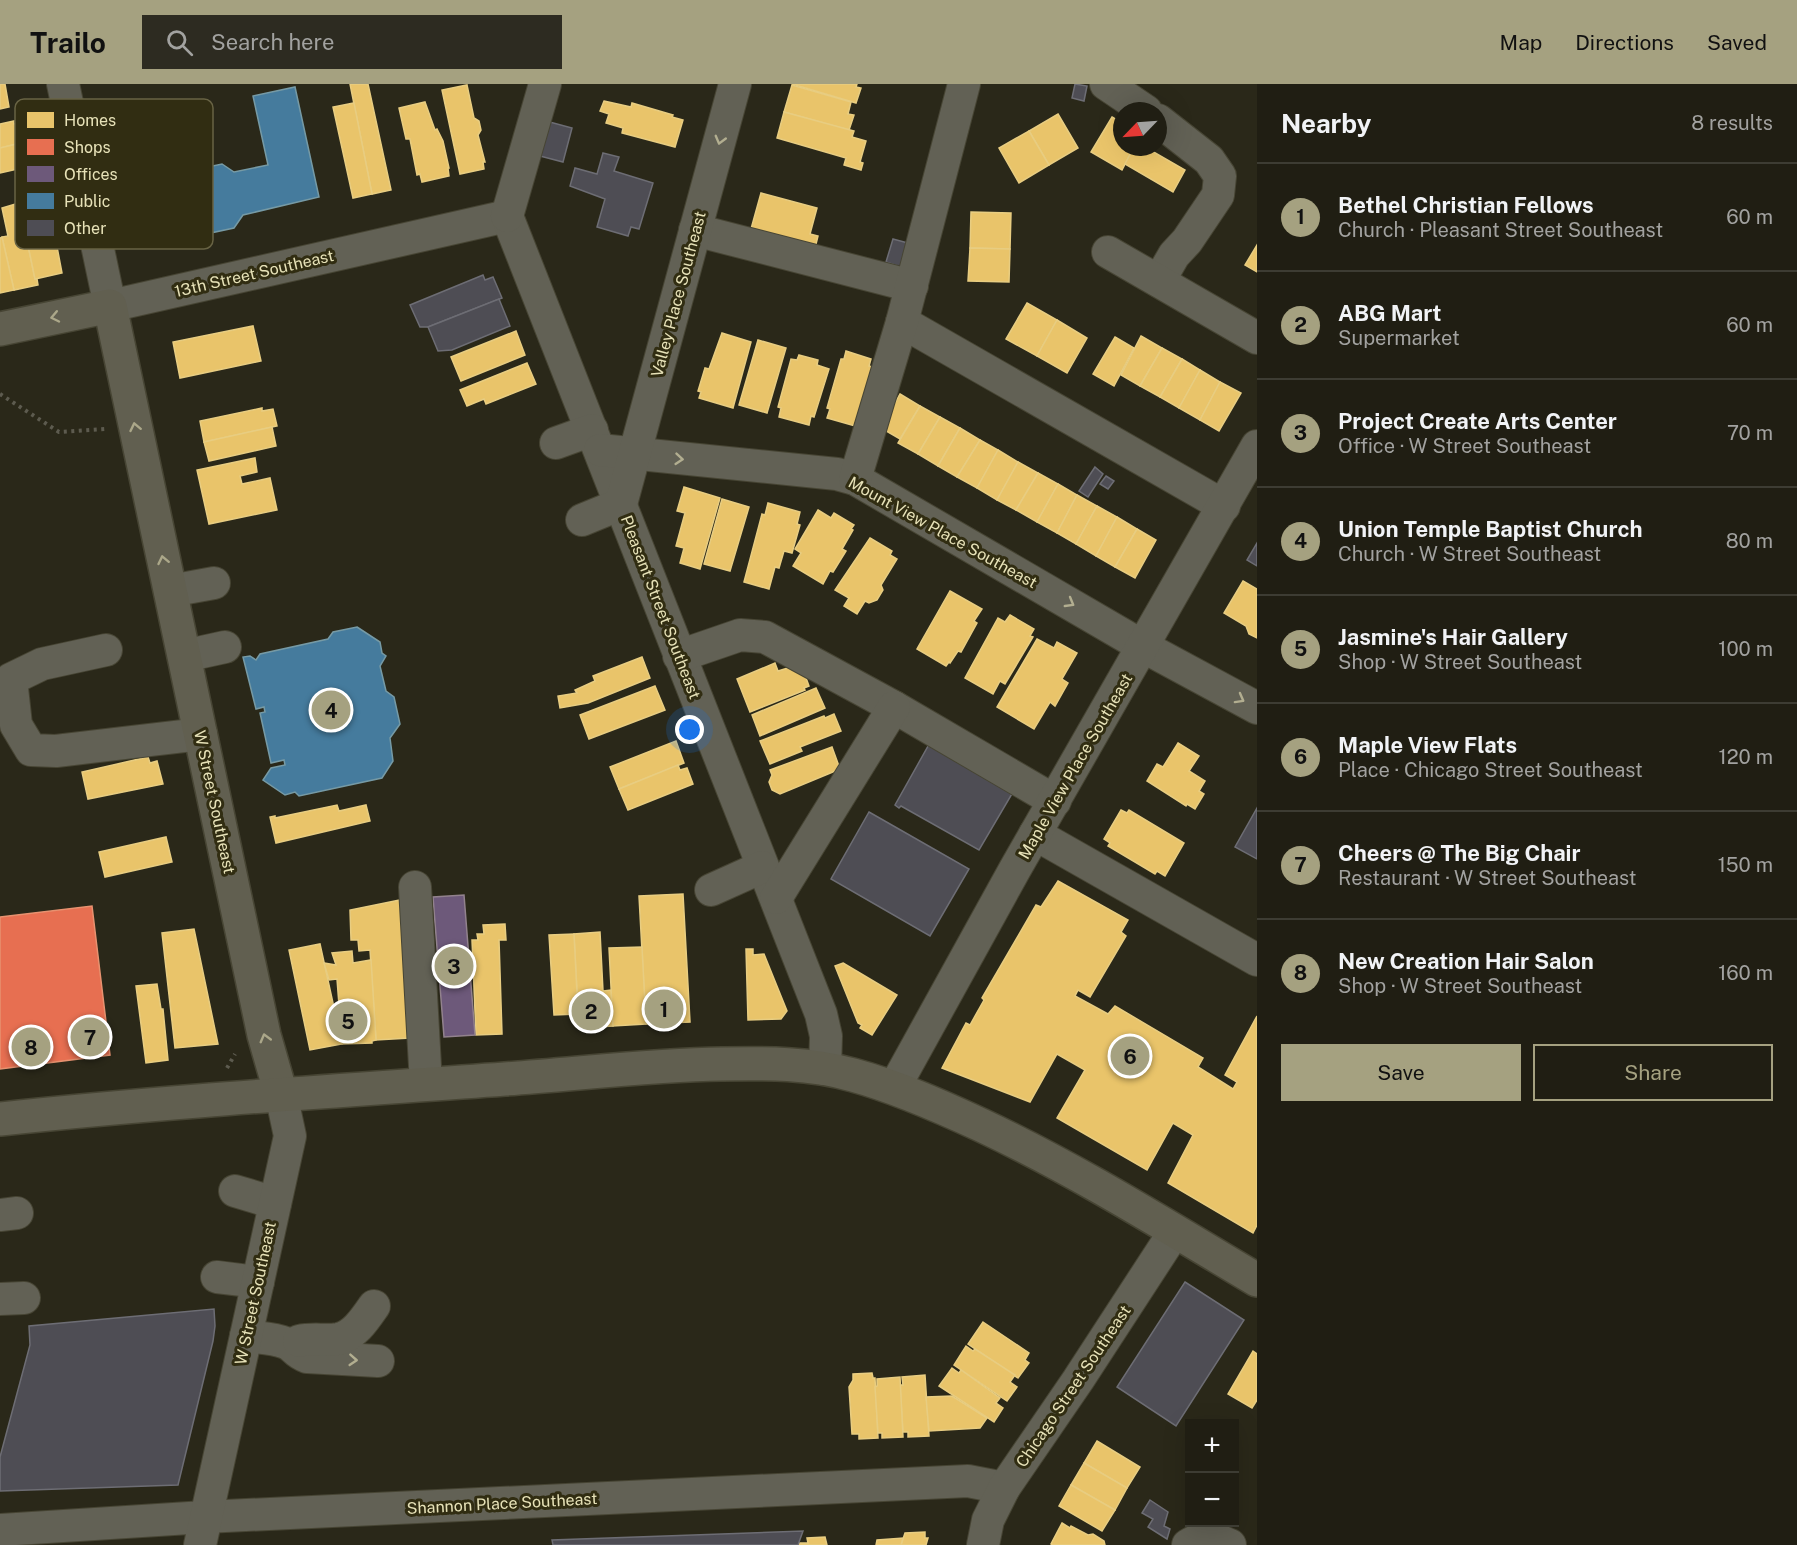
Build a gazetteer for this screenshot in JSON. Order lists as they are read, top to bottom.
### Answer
{
  "streets": {
    "main road": ["13th Street Southeast", "W Street Southeast"],
    "street": [
      "Valley Place Southeast",
      "Mount View Place Southeast",
      "Pleasant Street Southeast",
      "Maple View Place Southeast",
      "Chicago Street Southeast",
      "Shannon Place Southeast"
    ]
  },
  "crossings": [
    ["13th Street Southeast", "Pleasant Street Southeast"],
    ["13th Street Southeast", "W Street Southeast"],
    ["Valley Place Southeast", "Mount View Place Southeast"],
    ["Valley Place Southeast", "Pleasant Street Southeast"],
    ["Mount View Place Southeast", "Pleasant Street Southeast"],
    ["Mount View Place Southeast", "Maple View Place Southeast"],
    ["W Street Southeast", "Shannon Place Southeast"],
    ["Chicago Street Southeast", "Shannon Place Southeast"]
  ],
  "legend": [
    "Homes",
    "Shops",
    "Offices",
    "Public",
    "Other"
  ],
  "north": "bottom left",
  "page": {
    "header": "Trailo",
    "search": "Search here",
    "nav": ["Map", "Directions", "Saved"],
    "heading": ["Nearby", "8 results"],
    "list": [
      {
        "mark": "1",
        "name": "Bethel Christian Fellows",
        "note": "Church · Pleasant Street Southeast",
        "value": "60 m"
      },
      {
        "mark": "2",
        "name": "ABG Mart",
        "note": "Supermarket",
        "value": "60 m"
      },
      {
        "mark": "3",
        "name": "Project Create Arts Center",
        "note": "Office · W Street Southeast",
        "value": "70 m"
      },
      {
        "mark": "4",
        "name": "Union Temple Baptist Church",
        "note": "Church · W Street Southeast",
        "value": "80 m"
      },
      {
        "mark": "5",
        "name": "Jasmine's Hair Gallery",
        "note": "Shop · W Street Southeast",
        "value": "100 m"
      },
      {
        "mark": "6",
        "name": "Maple View Flats",
        "note": "Place · Chicago Street Southeast",
        "value": "120 m"
      },
      {
        "mark": "7",
        "name": "Cheers @ The Big Chair",
        "note": "Restaurant · W Street Southeast",
        "value": "150 m"
      },
      {
        "mark": "8",
        "name": "New Creation Hair Salon",
        "note": "Shop · W Street Southeast",
        "value": "160 m"
      }
    ],
    "pins": [
      "4",
      "3",
      "1",
      "2",
      "5",
      "7",
      "8",
      "6"
    ],
    "buttons": ["Save", "Share"],
    "map_buttons": ["+", "−"]
  }
}
